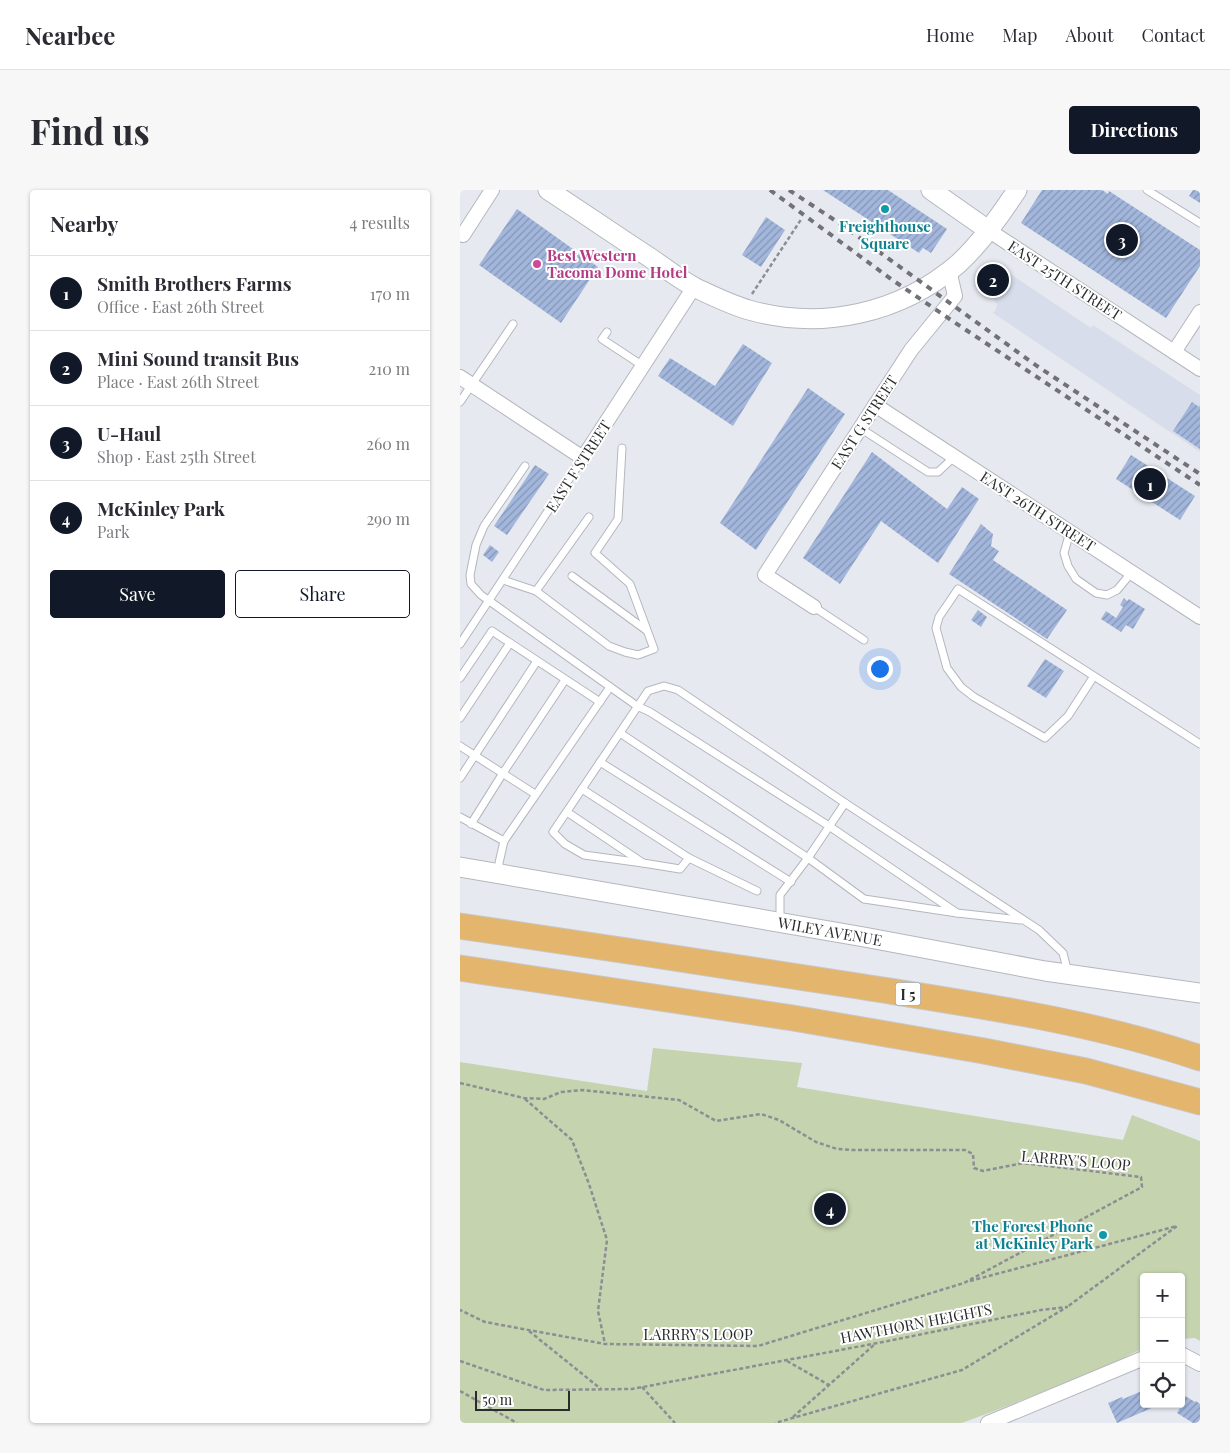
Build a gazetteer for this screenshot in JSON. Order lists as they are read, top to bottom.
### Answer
{
  "streets": {
    "highway": ["I 5"],
    "street": [
      "EAST 25TH STREET",
      "EAST G STREET",
      "EAST F STREET",
      "EAST 26TH STREET",
      "WILEY AVENUE"
    ],
    "path": ["LARRRY'S LOOP", "HAWTHORN HEIGHTS"]
  },
  "crossings": [
    ["EAST G STREET", "EAST 26TH STREET"]
  ],
  "places": ["Freighthouse Square", "Best Western Tacoma Dome Hotel", "The Forest Phone at McKinley Park"],
  "scale_bar": "50 m",
  "page": {
    "header": "Nearbee",
    "nav": [
      "Home",
      "Map",
      "About",
      "Contact"
    ],
    "buttons": [
      "Directions",
      ["Save", "Share"]
    ],
    "title": "Find us",
    "heading": ["Nearby", "4 results"],
    "pins": [
      "3",
      "2",
      "1",
      "4"
    ],
    "list": [
      {
        "mark": "1",
        "name": "Smith Brothers Farms",
        "note": "Office · East 26th Street",
        "value": "170 m"
      },
      {
        "mark": "2",
        "name": "Mini Sound transit Bus",
        "note": "Place · East 26th Street",
        "value": "210 m"
      },
      {
        "mark": "3",
        "name": "U-Haul",
        "note": "Shop · East 25th Street",
        "value": "260 m"
      },
      {
        "mark": "4",
        "name": "McKinley Park",
        "note": "Park",
        "value": "290 m"
      }
    ],
    "map_buttons": ["+", "−"],
    "scale": "50 m"
  }
}
